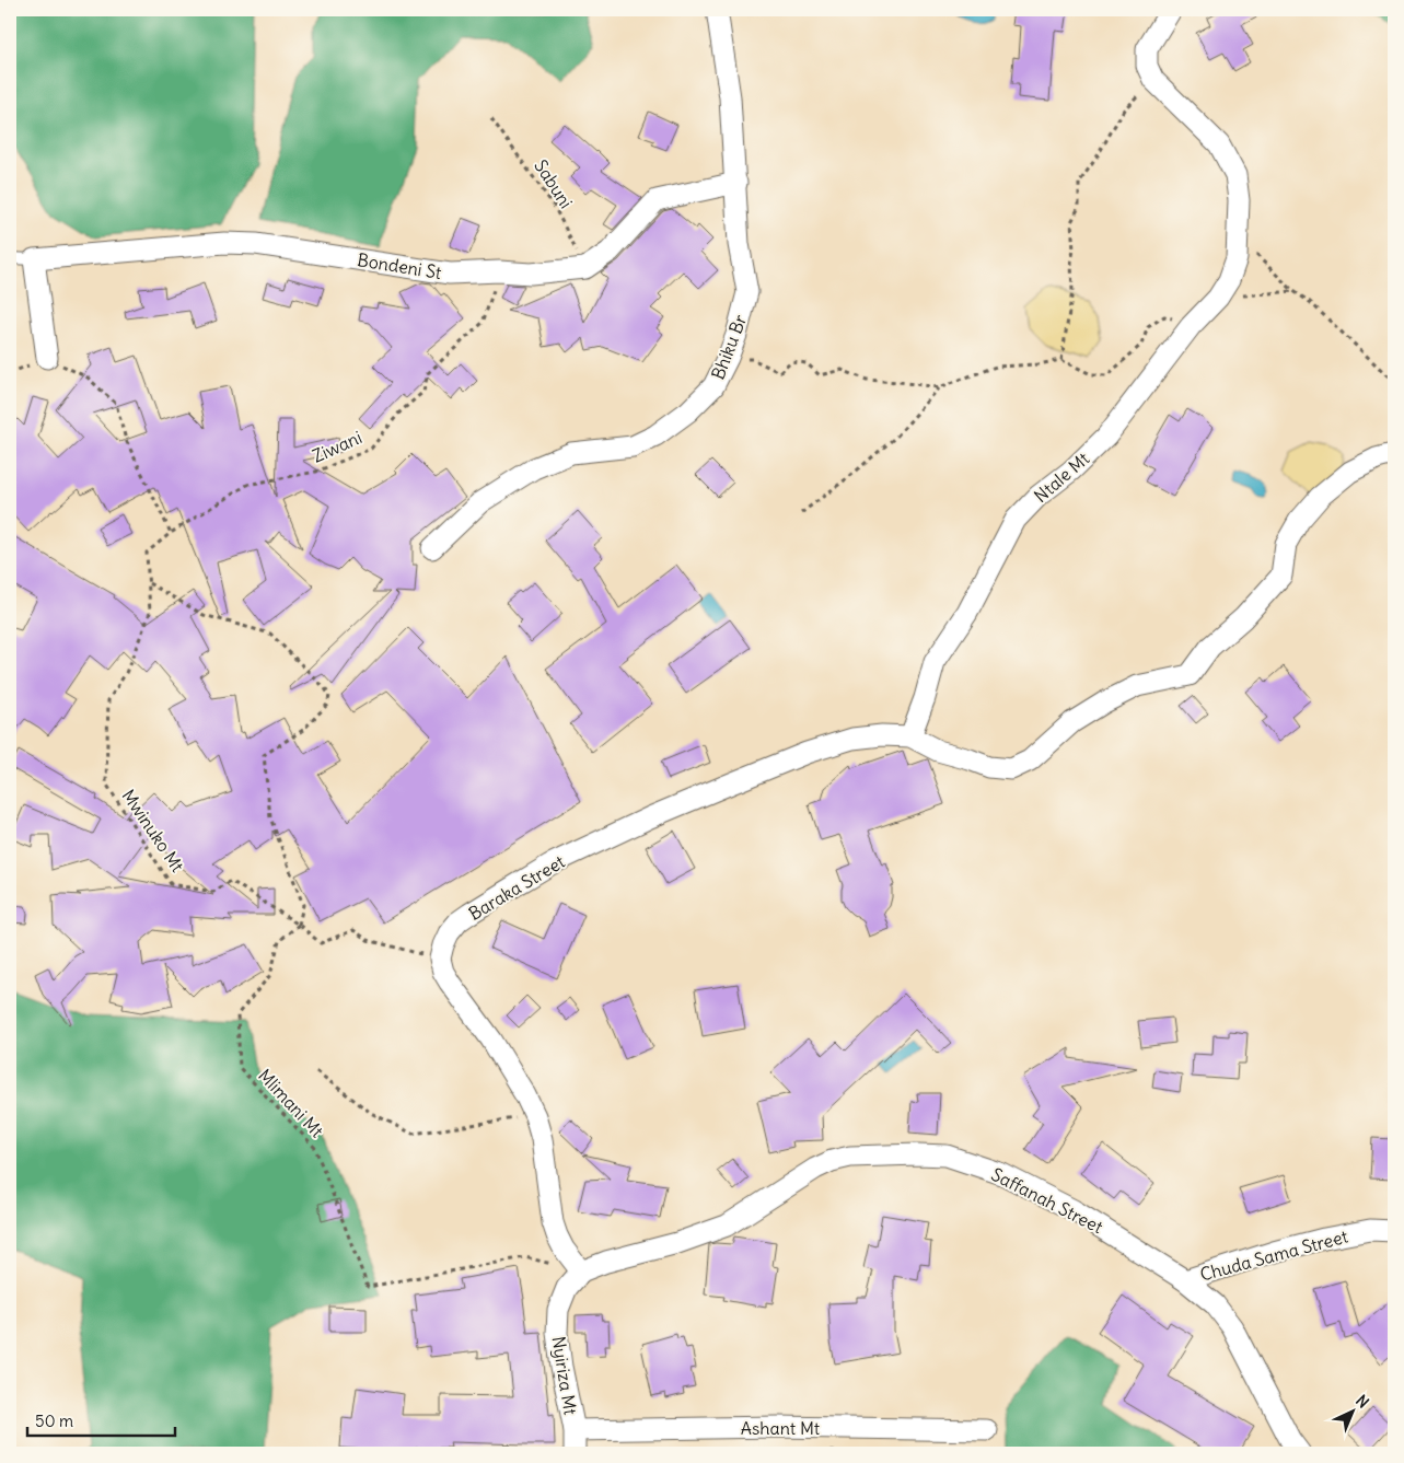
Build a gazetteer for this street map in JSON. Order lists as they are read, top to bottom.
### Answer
{
  "streets": {
    "street": [
      "Bondeni St",
      "Bhiku Br",
      "Ntale Mt",
      "Baraka Street",
      "Saffanah Street",
      "Chuda Sama Street",
      "Nyiriza Mt",
      "Ashant Mt"
    ],
    "path": [
      "Sabuni",
      "Ziwani",
      "Mwinuko Mt",
      "Mlimani Mt"
    ]
  },
  "crossings": [
    ["Sabuni", "Bondeni St"],
    ["Bondeni St", "Bhiku Br"],
    ["Bondeni St", "Ziwani"],
    ["Ziwani", "Mwinuko Mt"],
    ["Ntale Mt", "Baraka Street"],
    ["Mwinuko Mt", "Mlimani Mt"],
    ["Mlimani Mt", "Saffanah Street"],
    ["Mlimani Mt", "Nyiriza Mt"],
    ["Saffanah Street", "Chuda Sama Street"],
    ["Saffanah Street", "Nyiriza Mt"],
    ["Nyiriza Mt", "Ashant Mt"]
  ],
  "scale_bar": "50 m",
  "north": "top right"
}
